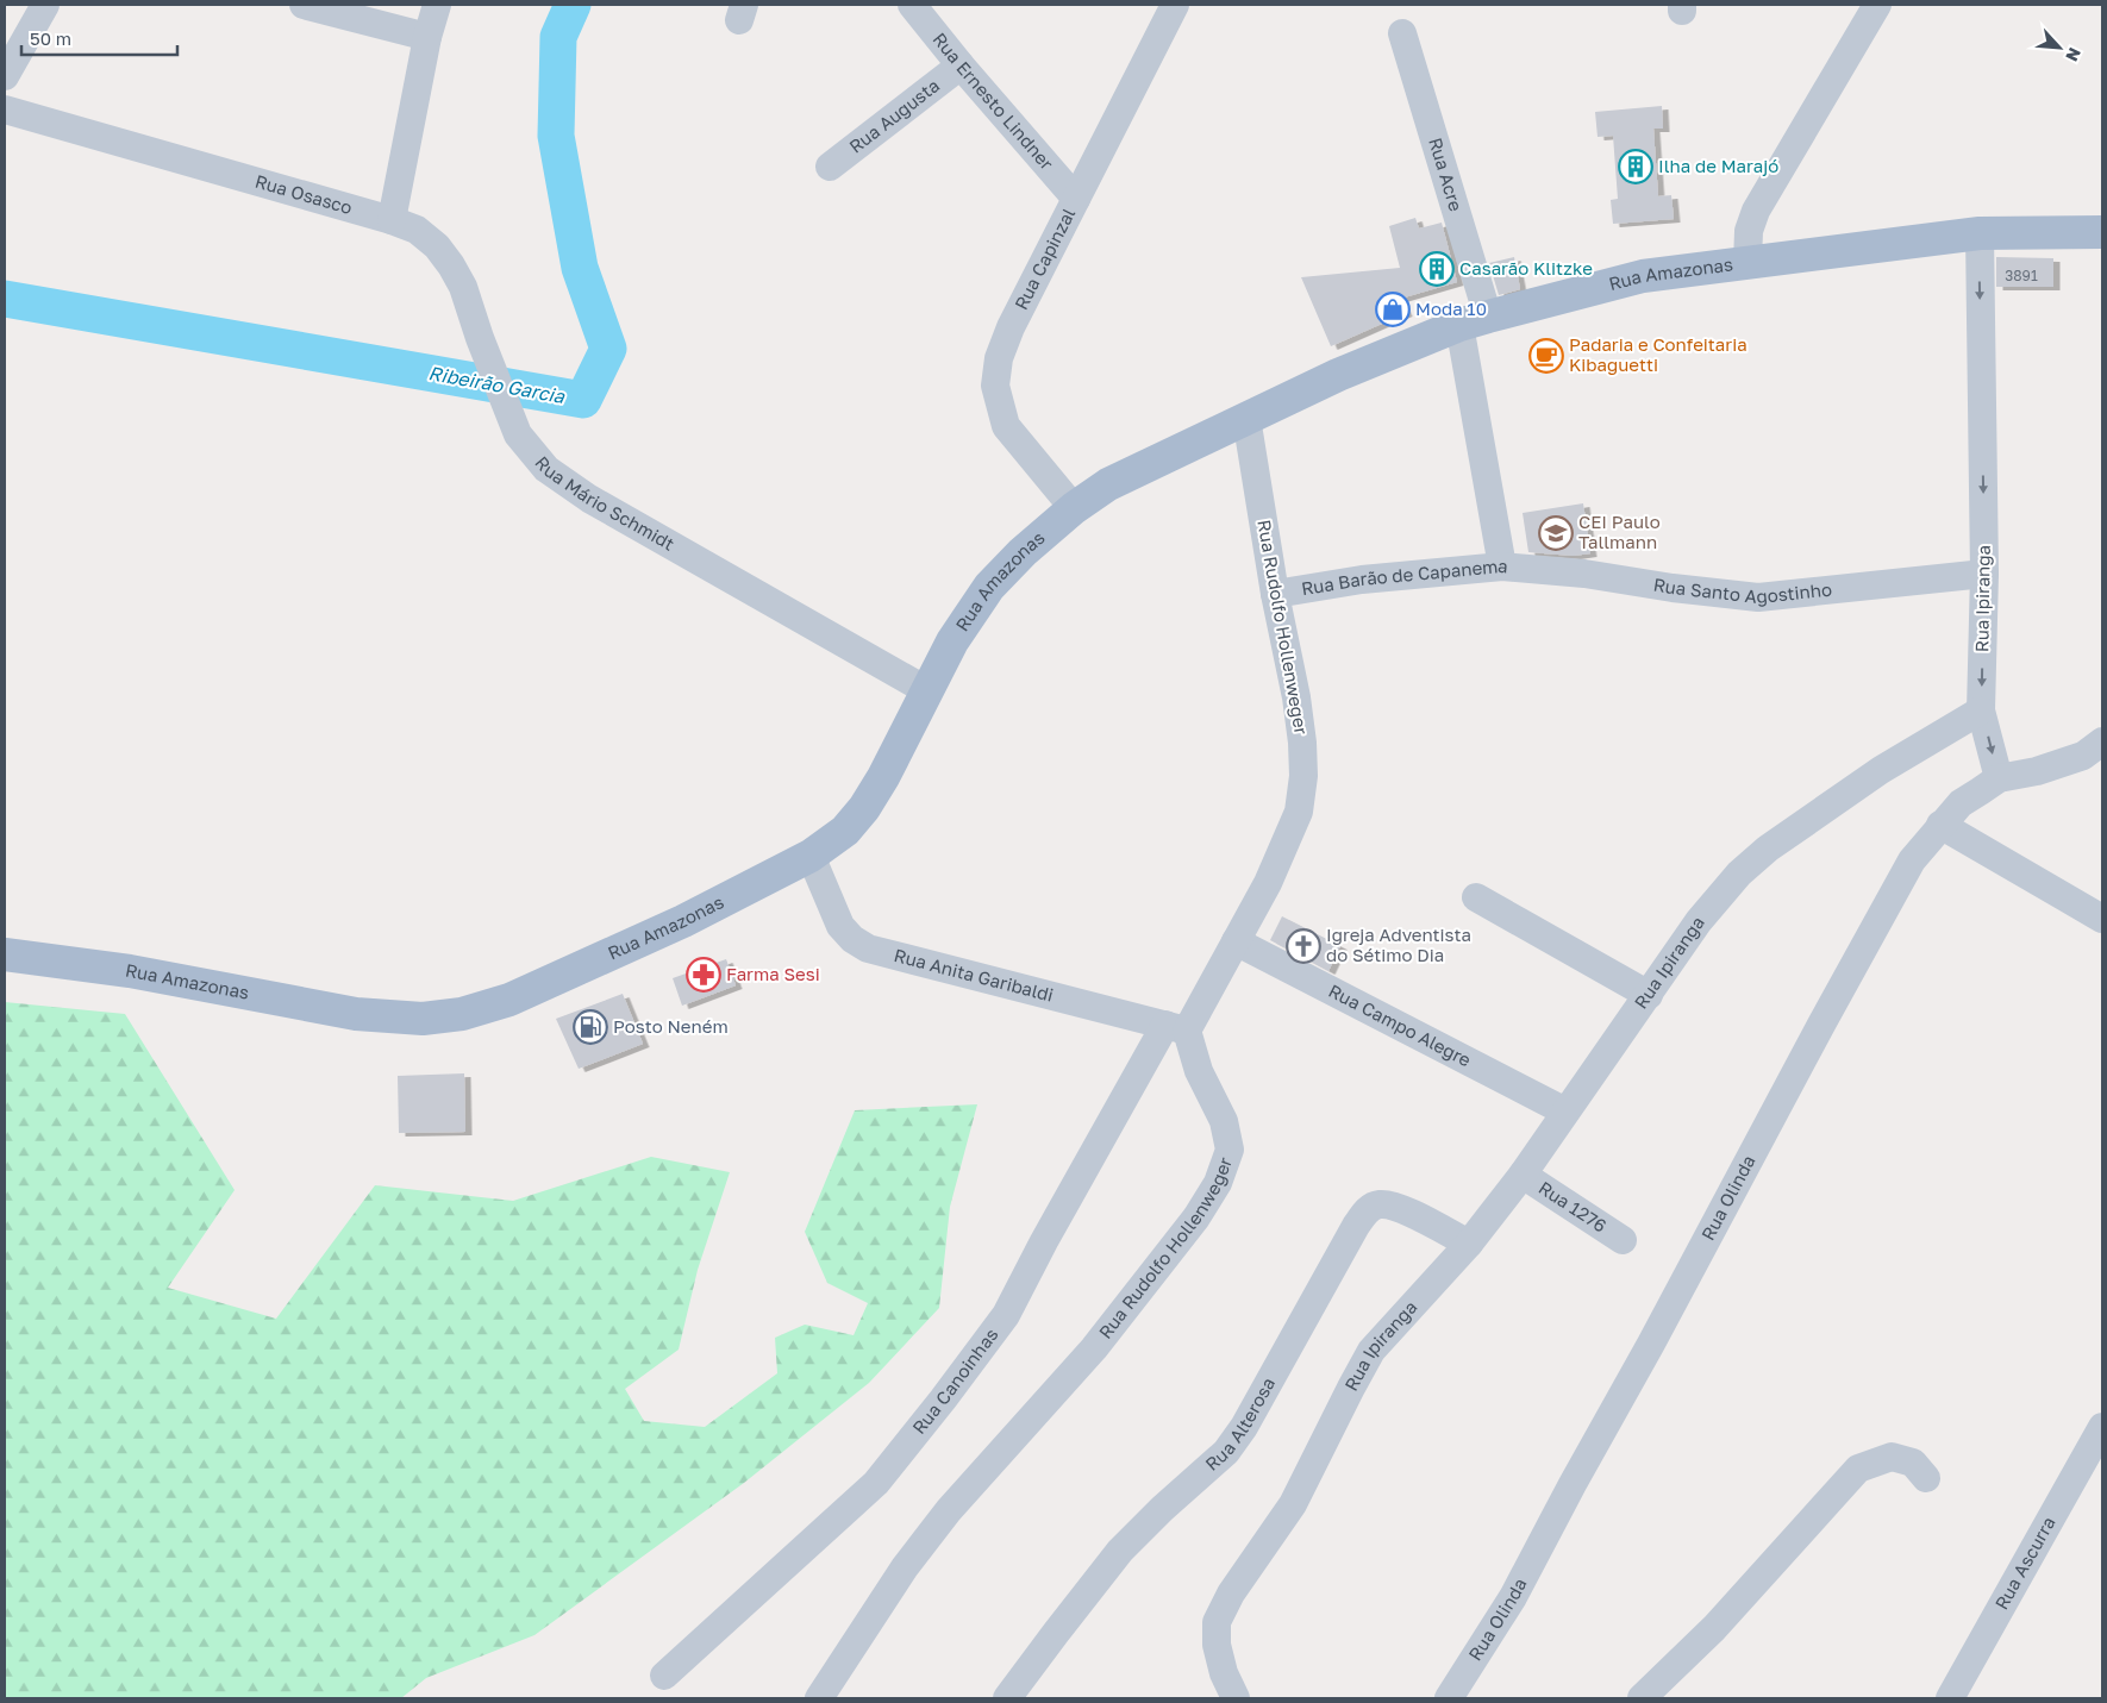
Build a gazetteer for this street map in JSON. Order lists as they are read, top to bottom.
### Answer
{
  "streets": {
    "main road": ["Rua Amazonas"],
    "street": [
      "Rua Ernesto Lindner",
      "Rua Augusta",
      "Rua Acre",
      "Rua Osasco",
      "Rua Capinzal",
      "Rua Mário Schmidt",
      "Rua Barão de Capanema",
      "Rua Santo Agostinho",
      "Rua Ipiranga",
      "Rua Rudolfo Hollenweger",
      "Rua Anita Garibaldi",
      "Rua Campo Alegre",
      "Rua Olinda",
      "Rua 1276",
      "Rua Canoinhas",
      "Rua Alterosa",
      "Rua Ascurra"
    ]
  },
  "crossings": [
    ["Rua Ernesto Lindner", "Rua Augusta"],
    ["Rua Ernesto Lindner", "Rua Capinzal"],
    ["Rua Acre", "Rua Amazonas"],
    ["Rua Acre", "Rua Barão de Capanema"],
    ["Rua Osasco", "Rua Mário Schmidt"],
    ["Rua Capinzal", "Rua Amazonas"],
    ["Rua Amazonas", "Rua Mário Schmidt"],
    ["Rua Amazonas", "Rua Barão de Capanema"],
    ["Rua Amazonas", "Rua Ipiranga"],
    ["Rua Amazonas", "Rua Rudolfo Hollenweger"],
    ["Rua Amazonas", "Rua Anita Garibaldi"],
    ["Rua Barão de Capanema", "Rua Santo Agostinho"],
    ["Rua Barão de Capanema", "Rua Rudolfo Hollenweger"],
    ["Rua Santo Agostinho", "Rua Ipiranga"],
    ["Rua Ipiranga", "Rua Campo Alegre"],
    ["Rua Ipiranga", "Rua 1276"],
    ["Rua Ipiranga", "Rua Alterosa"],
    ["Rua Rudolfo Hollenweger", "Rua Anita Garibaldi"],
    ["Rua Rudolfo Hollenweger", "Rua Campo Alegre"],
    ["Rua Rudolfo Hollenweger", "Rua Canoinhas"],
    ["Rua Anita Garibaldi", "Rua Canoinhas"]
  ],
  "water": ["Ribeirão Garcia"],
  "places": {
    "building": ["Ilha de Marajó", "Casarão Klitzke"],
    "shop": ["Moda 10"],
    "cafe": ["Padaria e Confeitaria Kibaguetti"],
    "school or university": ["CEI Paulo Tallmann"],
    "church": ["Igreja Adventista do Sétimo Dia"],
    "pharmacy": ["Farma Sesi"],
    "fuel station": ["Posto Neném"]
  },
  "house_numbers": ["3891"],
  "scale_bar": "50 m",
  "north": "bottom right"
}
